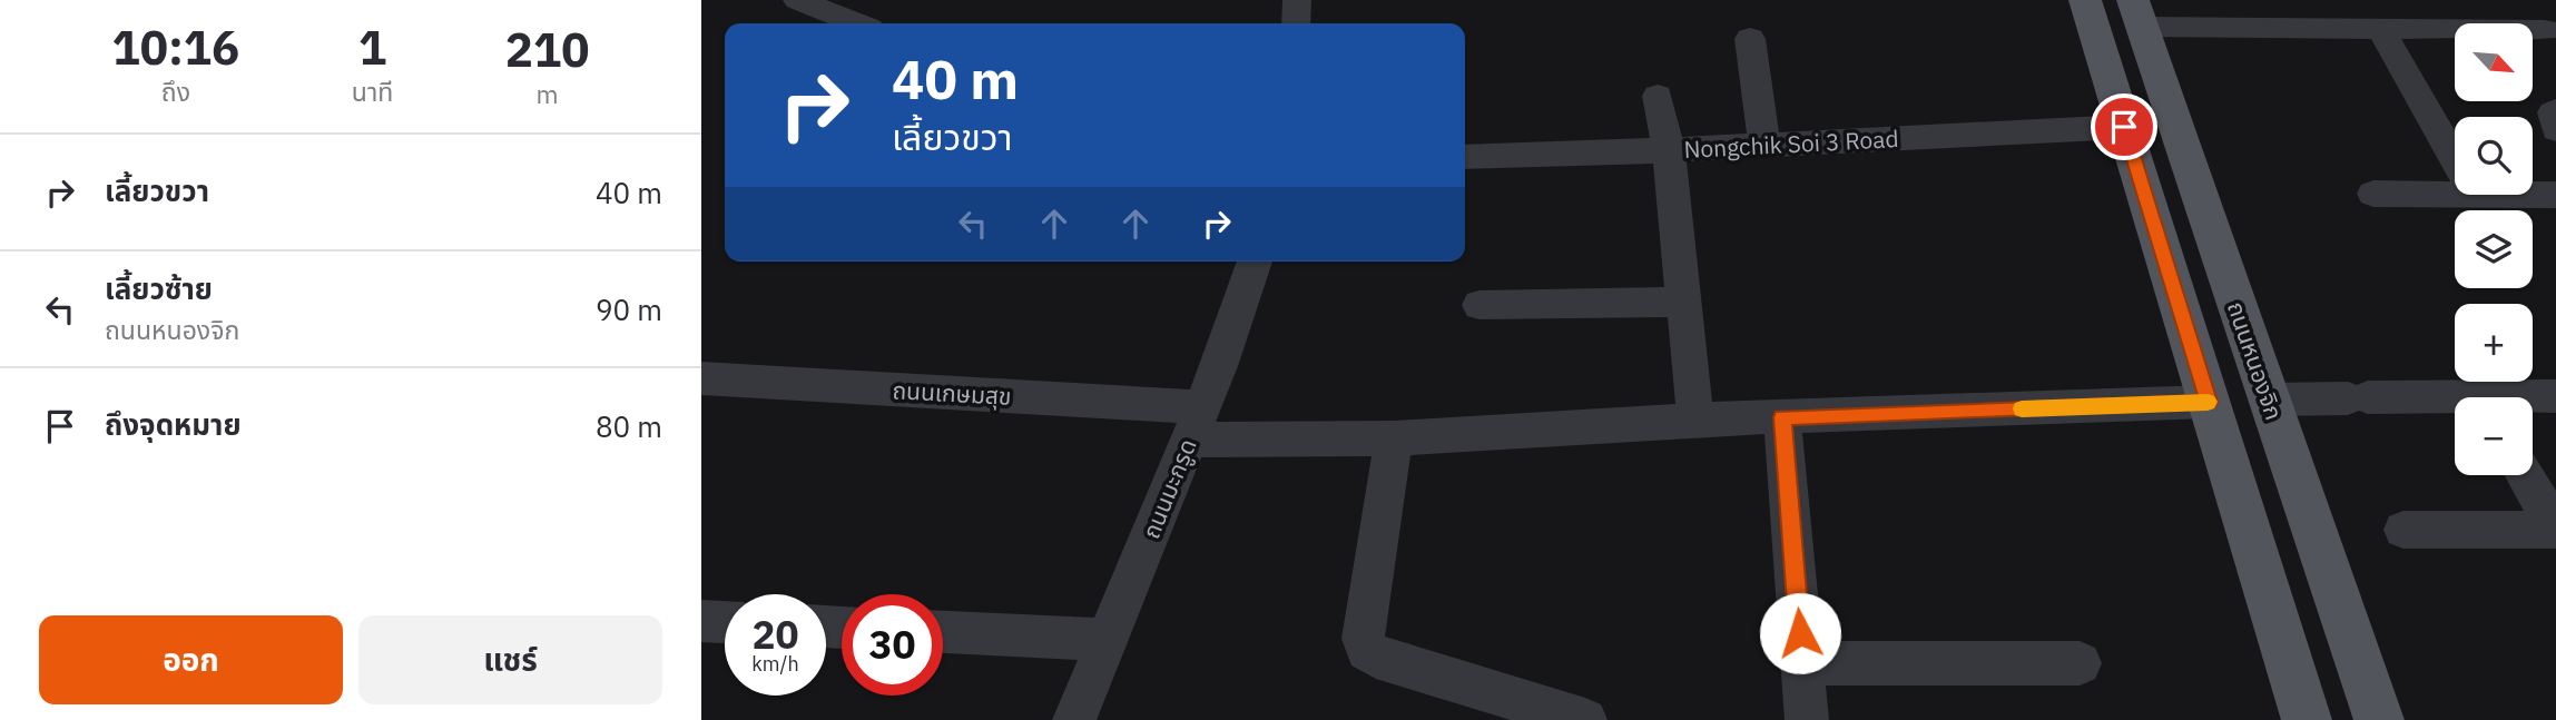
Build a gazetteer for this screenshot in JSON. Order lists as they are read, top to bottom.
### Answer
{
  "streets": {
    "main road": ["ถนนหนองจิก"],
    "street": ["Nongchik Soi 3 Road", "ถนนเกษมสุข", "ถนนมะกรูด"]
  },
  "crossings": [
    ["ถนนเกษมสุข", "ถนนมะกรูด"]
  ],
  "north": "bottom right",
  "page": {
    "eta": [
      "10:16",
      "ถึง",
      "1",
      "นาที",
      "210",
      "m"
    ],
    "map_buttons": ["+", "−"],
    "turn": ["40 m", "เลี้ยวขวา"],
    "list": [
      {
        "name": "เลี้ยวขวา",
        "value": "40 m"
      },
      {
        "name": "เลี้ยวซ้าย",
        "note": "ถนนหนองจิก",
        "value": "90 m"
      },
      {
        "name": "ถึงจุดหมาย",
        "value": "80 m"
      }
    ],
    "speed": "20 km/h",
    "limit": "30",
    "buttons": ["ออก", "แชร์"]
  }
}
